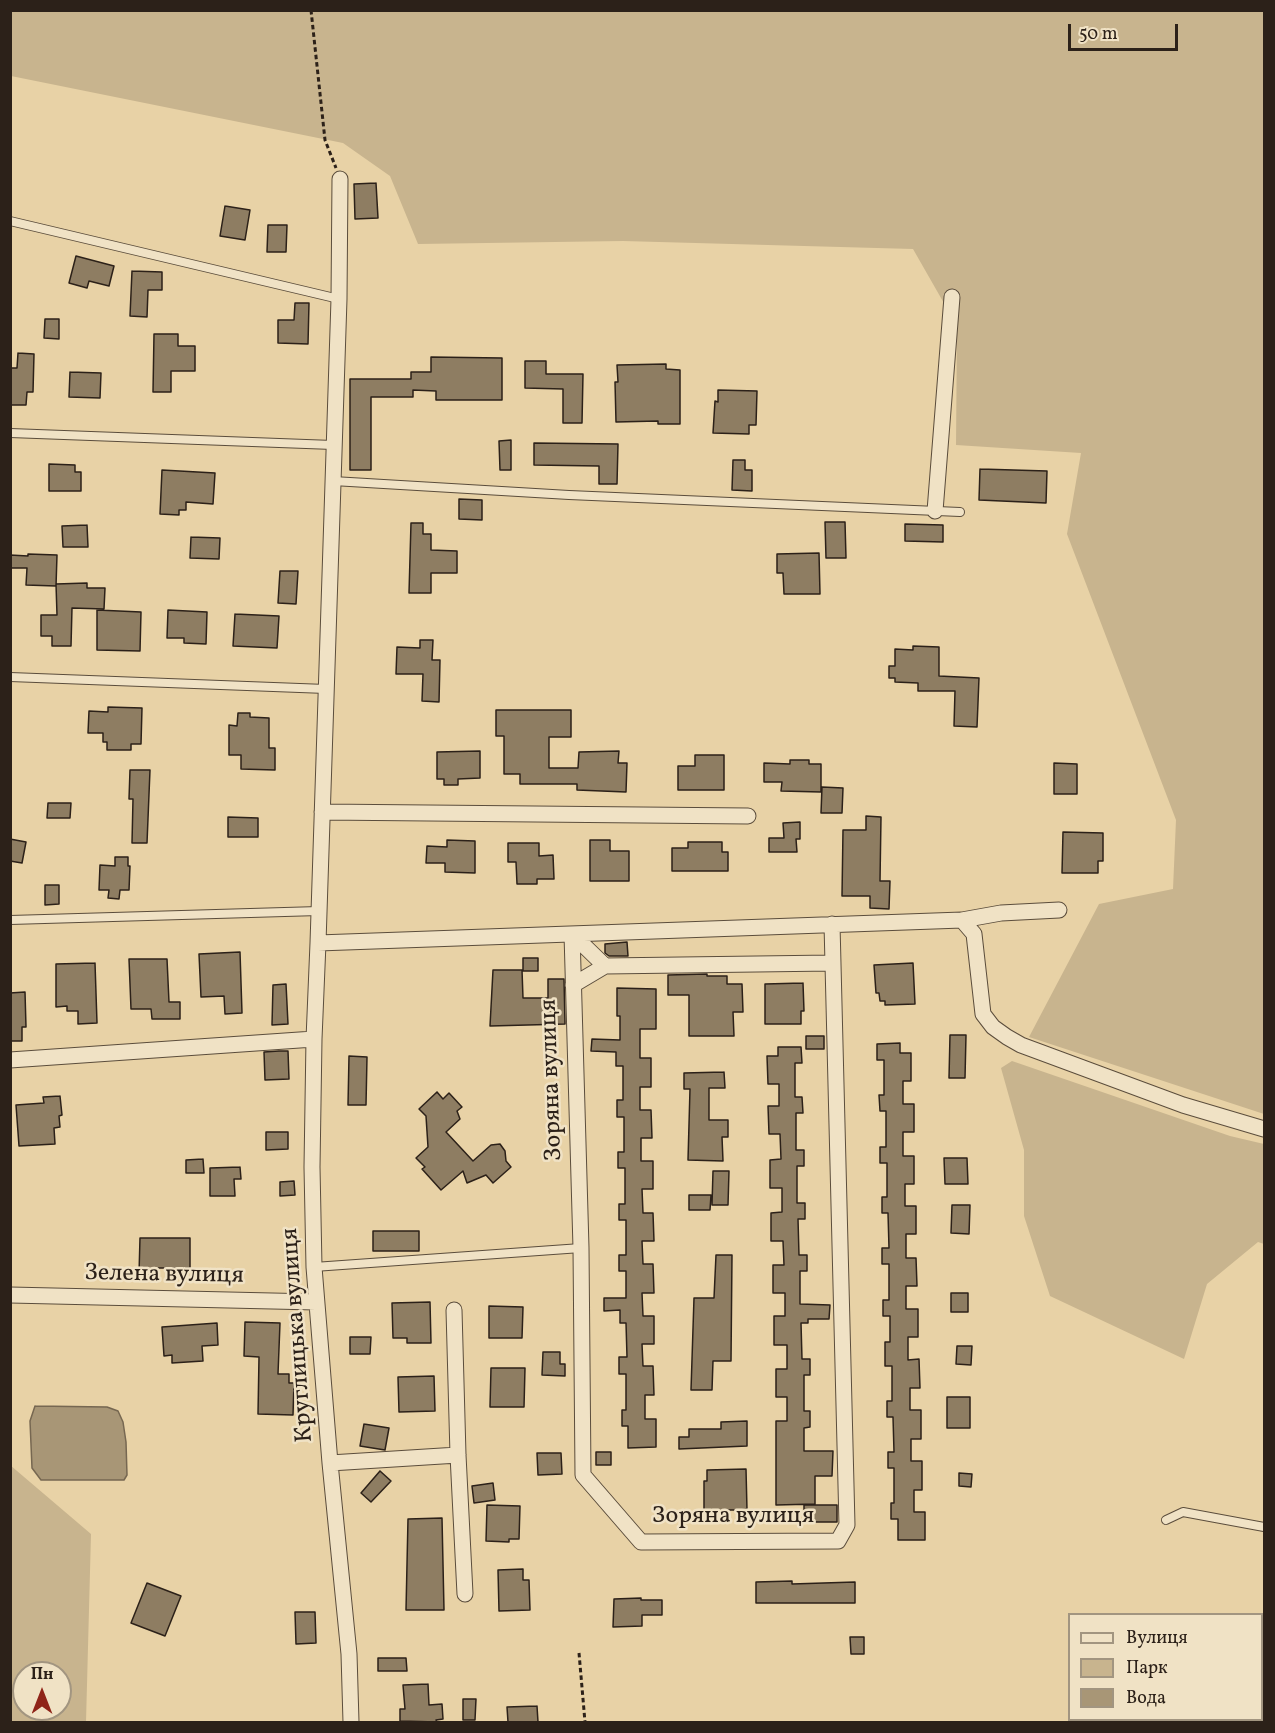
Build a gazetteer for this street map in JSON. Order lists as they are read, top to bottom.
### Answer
{
  "streets": {
    "street": ["Зоряна вулиця", "Зелена вулиця", "Круглицька вулиця"]
  },
  "crossings": [
    ["Зелена вулиця", "Круглицька вулиця"]
  ],
  "legend": ["Вулиця", "Парк", "Вода"],
  "scale_bar": "50 m",
  "north": "top"
}
